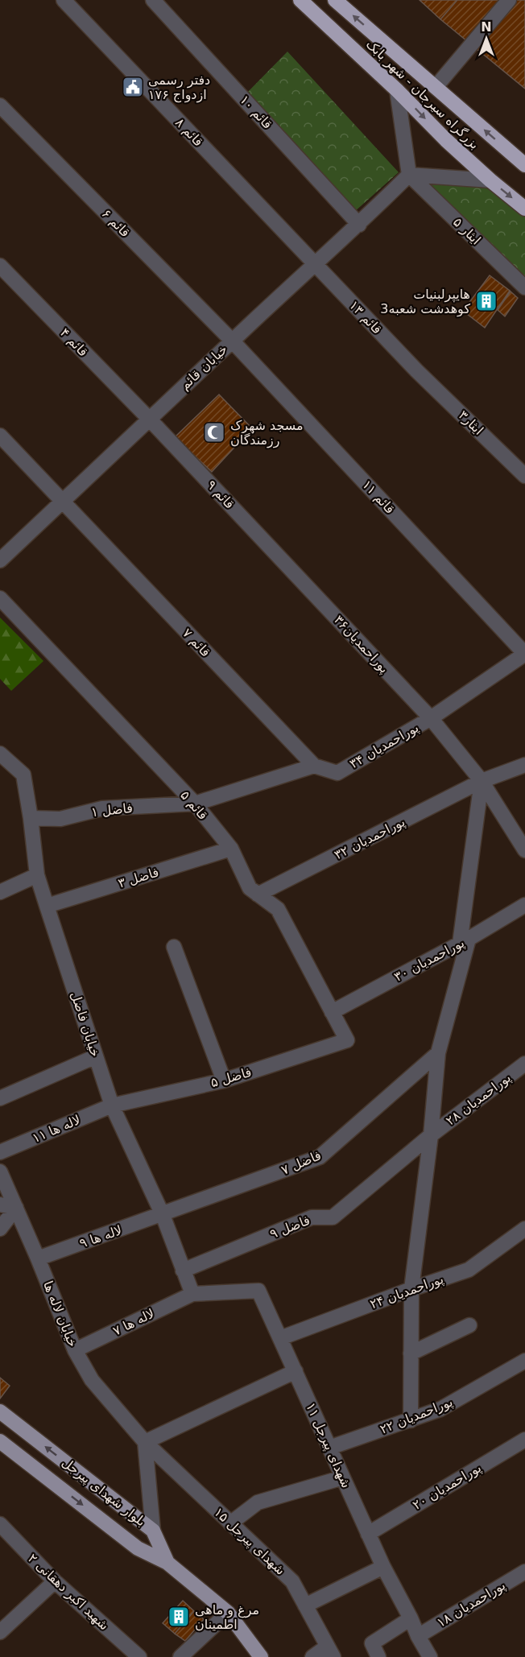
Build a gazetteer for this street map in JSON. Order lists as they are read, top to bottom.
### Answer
{
  "streets": {
    "highway": ["بزرگراه سیرجان - شهر بابک"],
    "main road": ["بلوار شهدای پیرجل"],
    "street": [
      "قائم ۱۰",
      "قائم ۸",
      "قائم ۶",
      "ایثار ۵",
      "قائم ۱۳",
      "قائم ۴",
      "خیابان قائم",
      "ایثار۳",
      "قائم ۹",
      "قائم ۱۱",
      "قائم ۷",
      "پوراحمدیان۳۶",
      "پوراحمدیان ۳۴",
      "قائم ۵",
      "فاضل ۱",
      "پوراحمدیان ۳۲",
      "فاضل ۳",
      "پوراحمدیان ۳۰",
      "خیابان فاضل",
      "فاضل ۵",
      "پوراحمدیان ۲۸",
      "لاله ها ۱۱",
      "فاضل ۷",
      "فاضل ۹",
      "لاله ها ۹",
      "پوراحمدیان ۲۴",
      "خیابان لاله ها",
      "لاله ها ۷",
      "پوراحمدیان ۲۲",
      "شهدای پیرجل ۱۱",
      "پوراحمدیان ۲۰",
      "شهدای پیرجل ۱۵",
      "شهید اکبر دهقانی ۲",
      "پوراحمدیان ۱۸"
    ]
  },
  "crossings": [
    ["قائم ۱۰", "خیابان قائم"],
    ["قائم ۸", "قائم ۱۳"],
    ["قائم ۸", "خیابان قائم"],
    ["قائم ۶", "خیابان قائم"],
    ["قائم ۶", "قائم ۱۱"],
    ["ایثار ۵", "خیابان قائم"],
    ["قائم ۱۳", "خیابان قائم"],
    ["قائم ۱۳", "ایثار۳"],
    ["قائم ۴", "خیابان قائم"],
    ["قائم ۴", "قائم ۹"],
    ["خیابان قائم", "قائم ۹"],
    ["خیابان قائم", "قائم ۱۱"],
    ["خیابان قائم", "قائم ۷"],
    ["قائم ۹", "پوراحمدیان۳۶"],
    ["قائم ۱۱", "پوراحمدیان ۳۴"],
    ["قائم ۷", "پوراحمدیان ۳۴"],
    ["قائم ۷", "فاضل ۱"],
    ["پوراحمدیان۳۶", "پوراحمدیان ۳۴"],
    ["پوراحمدیان۳۶", "پوراحمدیان ۳۲"],
    ["قائم ۵", "فاضل ۱"],
    ["قائم ۵", "پوراحمدیان ۳۲"],
    ["قائم ۵", "فاضل ۳"],
    ["قائم ۵", "پوراحمدیان ۳۰"],
    ["قائم ۵", "فاضل ۵"],
    ["فاضل ۱", "خیابان فاضل"],
    ["فاضل ۳", "خیابان فاضل"],
    ["خیابان فاضل", "فاضل ۵"],
    ["خیابان فاضل", "لاله ها ۱۱"],
    ["خیابان فاضل", "فاضل ۷"],
    ["خیابان فاضل", "فاضل ۹"],
    ["خیابان فاضل", "لاله ها ۹"],
    ["خیابان فاضل", "لاله ها ۷"],
    ["خیابان فاضل", "شهدای پیرجل ۱۱"],
    ["فاضل ۵", "لاله ها ۱۱"],
    ["پوراحمدیان ۲۸", "فاضل ۹"],
    ["فاضل ۷", "لاله ها ۹"],
    ["لاله ها ۹", "خیابان لاله ها"],
    ["پوراحمدیان ۲۴", "شهدای پیرجل ۱۱"],
    ["خیابان لاله ها", "لاله ها ۷"],
    ["خیابان لاله ها", "شهدای پیرجل ۱۵"],
    ["لاله ها ۷", "شهدای پیرجل ۱۱"],
    ["پوراحمدیان ۲۲", "شهدای پیرجل ۱۱"],
    ["شهدای پیرجل ۱۱", "پوراحمدیان ۲۰"],
    ["شهدای پیرجل ۱۱", "پوراحمدیان ۱۸"]
  ],
  "places": {
    "public building": ["دفتر رسمی ازدواج ۱۷۶"],
    "building": ["هایپرلبنیات کوهدشت شعبه3", "مرغ و ماهی اطمینان"],
    "mosque": ["مسجد شهرک رزمندگان"]
  },
  "north": "top"
}
